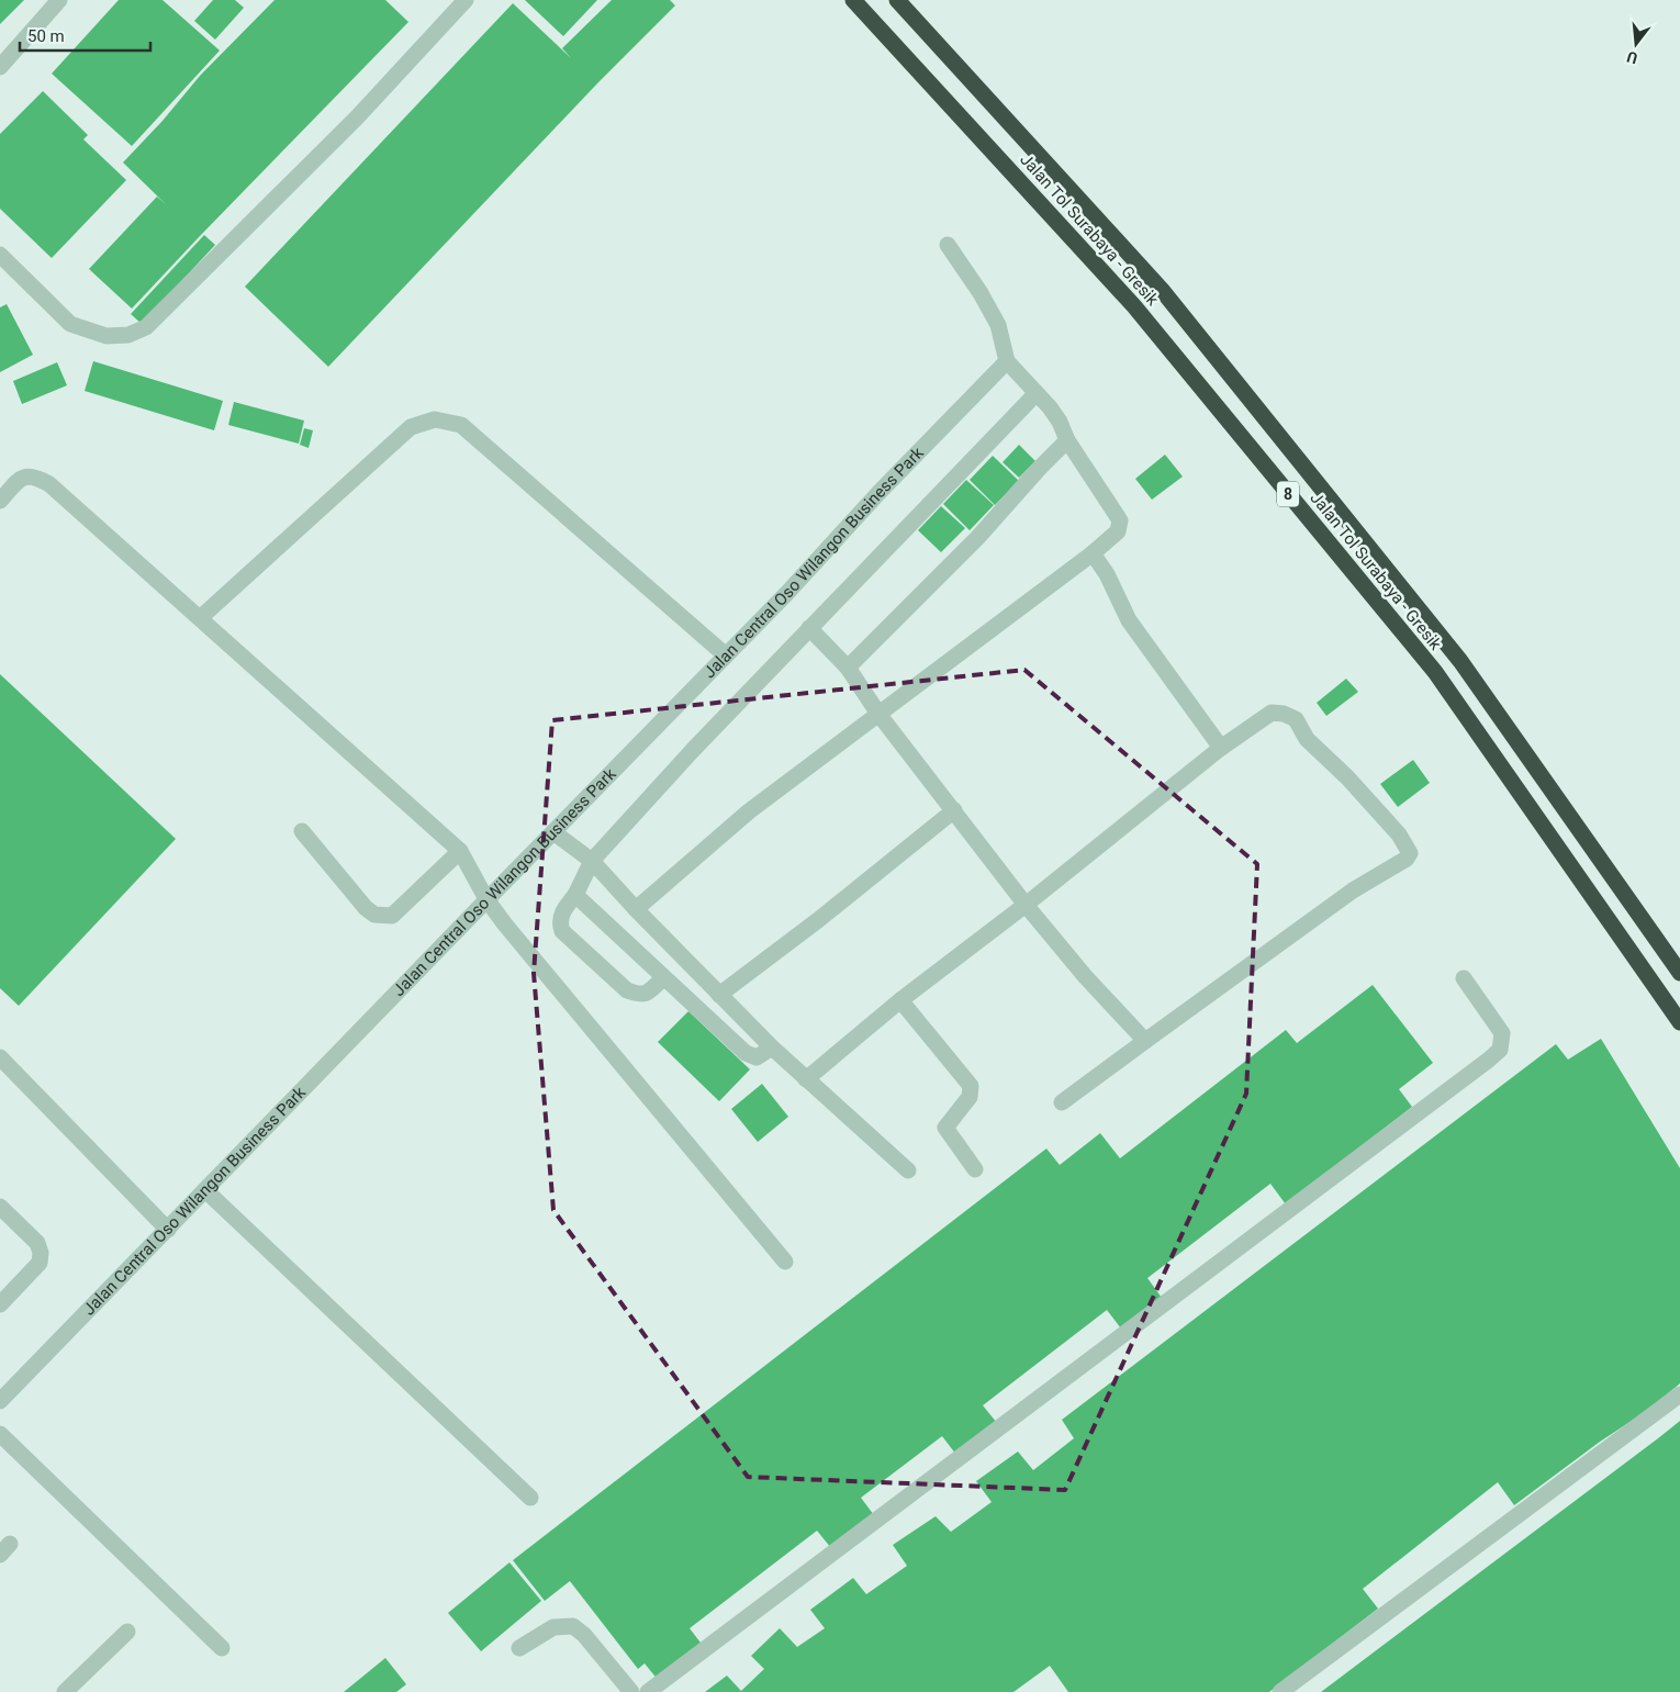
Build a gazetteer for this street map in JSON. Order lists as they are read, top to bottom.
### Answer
{
  "streets": {
    "highway": ["Jalan Tol Surabaya - Gresik", "8"],
    "lane": ["Jalan Central Oso Wilangon Business Park"]
  },
  "scale_bar": "50 m",
  "north": "bottom"
}
